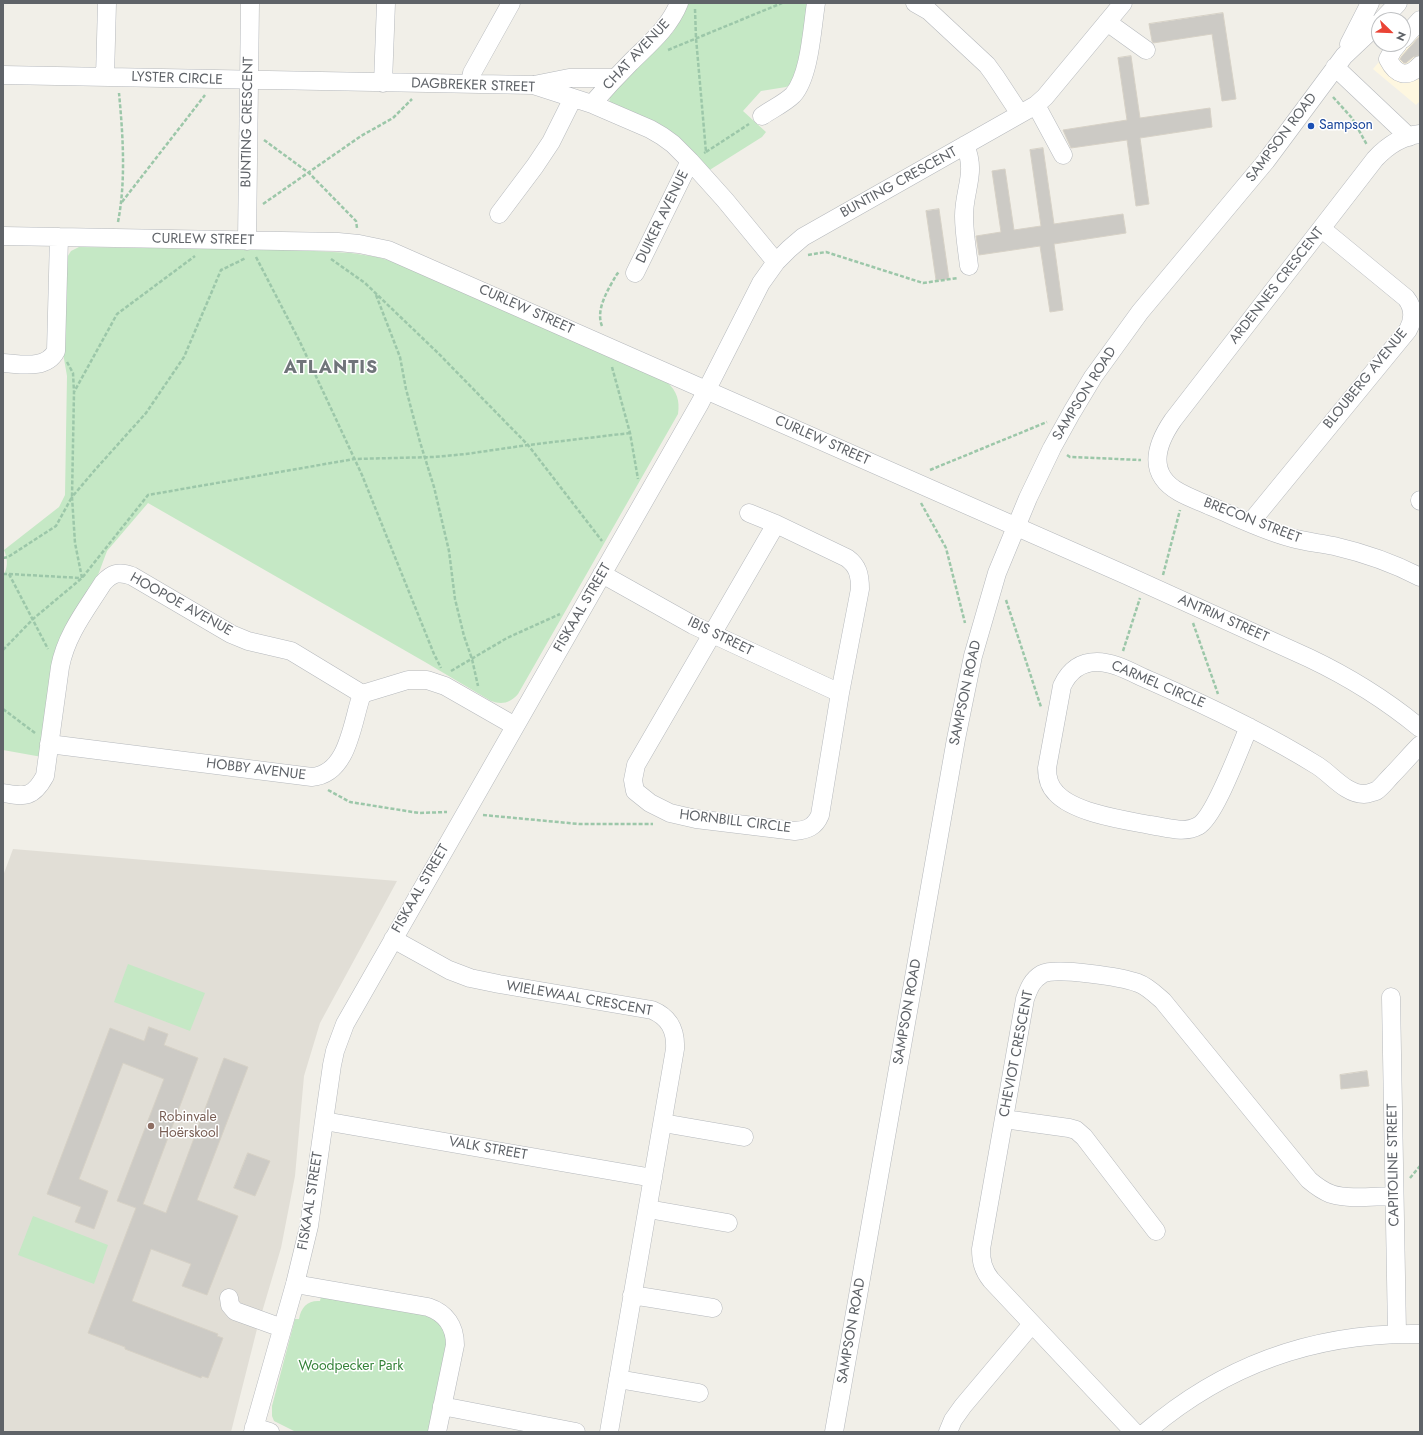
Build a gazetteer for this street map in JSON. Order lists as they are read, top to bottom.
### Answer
{
  "streets": {
    "street": [
      "CHAT AVENUE",
      "LYSTER CIRCLE",
      "DAGBREKER STREET",
      "BUNTING CRESCENT",
      "SAMPSON ROAD",
      "DUIKER AVENUE",
      "CURLEW STREET",
      "ARDENNES CRESCENT",
      "BLOUBERG AVENUE",
      "BRECON STREET",
      "HOOPOE AVENUE",
      "FISKAAL STREET",
      "ANTRIM STREET",
      "IBIS STREET",
      "CARMEL CIRCLE",
      "HOBBY AVENUE",
      "HORNBILL CIRCLE",
      "WIELEWAAL CRESCENT",
      "CHEVIOT CRESCENT",
      "VALK STREET",
      "CAPITOLINE STREET"
    ]
  },
  "crossings": [
    ["CHAT AVENUE", "DAGBREKER STREET"],
    ["LYSTER CIRCLE", "DAGBREKER STREET"],
    ["LYSTER CIRCLE", "BUNTING CRESCENT"],
    ["DAGBREKER STREET", "BUNTING CRESCENT"],
    ["DAGBREKER STREET", "DUIKER AVENUE"],
    ["BUNTING CRESCENT", "CURLEW STREET"],
    ["BUNTING CRESCENT", "FISKAAL STREET"],
    ["SAMPSON ROAD", "CURLEW STREET"],
    ["SAMPSON ROAD", "ARDENNES CRESCENT"],
    ["SAMPSON ROAD", "ANTRIM STREET"],
    ["CURLEW STREET", "FISKAAL STREET"],
    ["CURLEW STREET", "ANTRIM STREET"],
    ["ARDENNES CRESCENT", "BLOUBERG AVENUE"],
    ["ARDENNES CRESCENT", "BRECON STREET"],
    ["BLOUBERG AVENUE", "BRECON STREET"],
    ["HOOPOE AVENUE", "HOBBY AVENUE"],
    ["FISKAAL STREET", "IBIS STREET"],
    ["FISKAAL STREET", "WIELEWAAL CRESCENT"],
    ["FISKAAL STREET", "VALK STREET"],
    ["IBIS STREET", "HORNBILL CIRCLE"],
    ["WIELEWAAL CRESCENT", "VALK STREET"],
    ["CHEVIOT CRESCENT", "CAPITOLINE STREET"]
  ],
  "districts": ["ATLANTIS"],
  "parks": ["Woodpecker Park"],
  "places": ["Sampson", "Robinvale Hoërskool"],
  "north": "bottom right"
}
